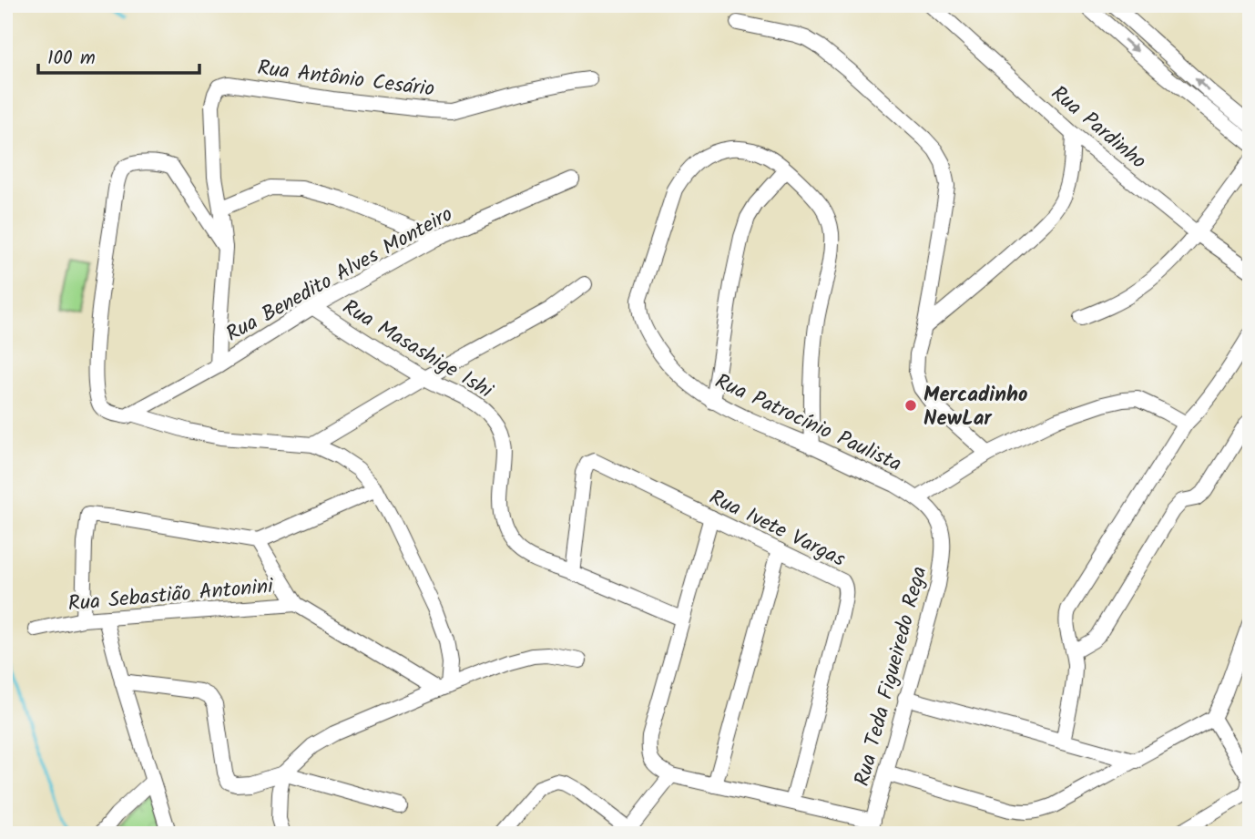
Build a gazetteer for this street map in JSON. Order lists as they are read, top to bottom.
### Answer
{
  "streets": {
    "street": [
      "Rua Antônio Cesário",
      "Rua Pardinho",
      "Rua Benedito Alves Monteiro",
      "Rua Masashige Ishi",
      "Rua Patrocínio Paulista",
      "Rua Ivete Vargas",
      "Rua Sebastião Antonini",
      "Rua Teda Figueiredo Rega"
    ]
  },
  "crossings": [
    ["Rua Benedito Alves Monteiro", "Rua Masashige Ishi"],
    ["Rua Masashige Ishi", "Rua Ivete Vargas"],
    ["Rua Patrocínio Paulista", "Rua Teda Figueiredo Rega"]
  ],
  "places": ["Mercadinho NewLar"],
  "scale_bar": "100 m"
}
